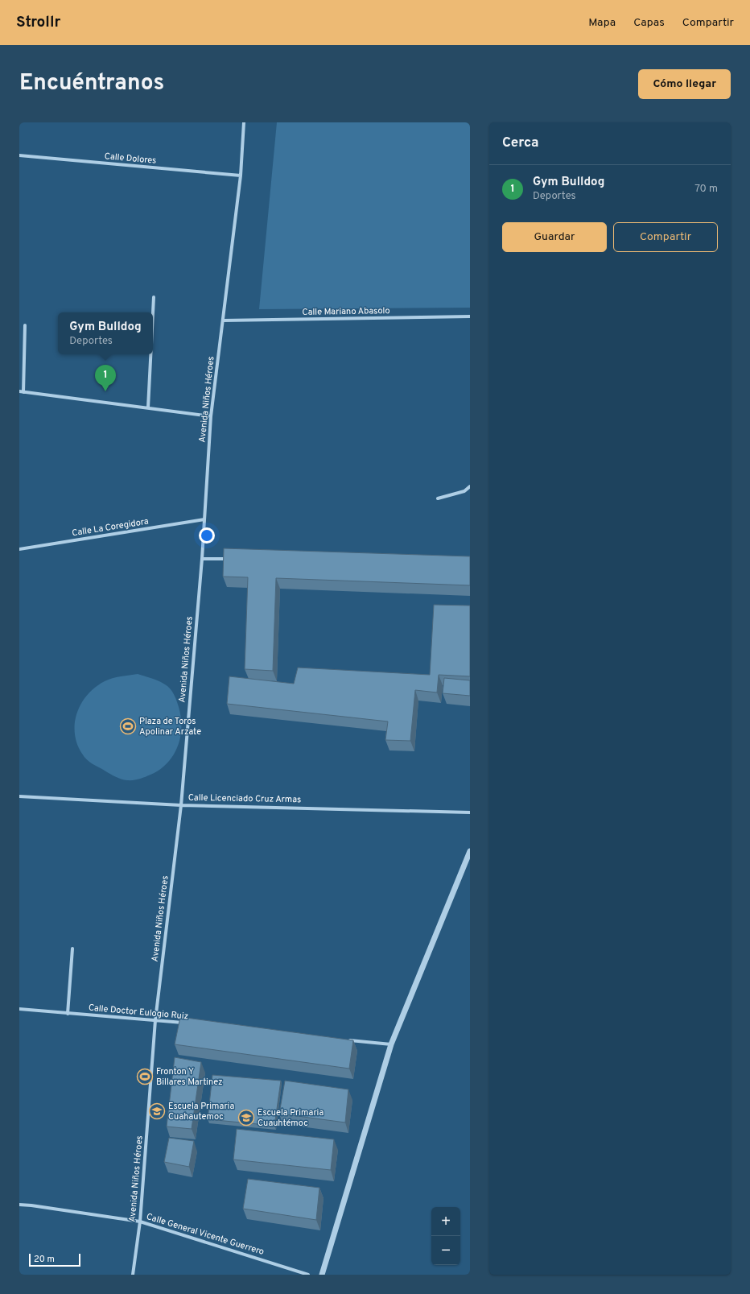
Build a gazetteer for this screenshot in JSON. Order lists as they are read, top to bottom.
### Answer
{
  "streets": {
    "street": [
      "Calle Dolores",
      "Calle Mariano Abasolo",
      "Avenida Niños Héroes",
      "Calle La Coregidora",
      "Calle Licenciado Cruz Armas",
      "Calle Doctor Eulogio Ruiz",
      "Calle General Vicente Guerrero"
    ]
  },
  "crossings": [
    ["Calle Dolores", "Avenida Niños Héroes"],
    ["Calle Mariano Abasolo", "Avenida Niños Héroes"],
    ["Avenida Niños Héroes", "Calle La Coregidora"],
    ["Avenida Niños Héroes", "Calle Licenciado Cruz Armas"],
    ["Avenida Niños Héroes", "Calle Doctor Eulogio Ruiz"],
    ["Avenida Niños Héroes", "Calle General Vicente Guerrero"]
  ],
  "places": {
    "sports": ["Plaza de Toros Apolinar Arzate", "Fronton Y Billares Martinez"],
    "school or university": ["Escuela Primaria Cuahautemoc", "Escuela Primaria Cuauhtémoc"]
  },
  "scale_bar": "20 m",
  "page": {
    "header": "Strollr",
    "nav": ["Mapa", "Capas", "Compartir"],
    "title": "Encuéntranos",
    "buttons": [
      "Cómo llegar",
      ["Guardar", "Compartir"]
    ],
    "heading": "Cerca",
    "list": [
      {
        "mark": "1",
        "name": "Gym Bulldog",
        "note": "Deportes",
        "value": "70 m"
      }
    ],
    "popup": ["Gym Bulldog", "Deportes"],
    "pins": "1",
    "map_buttons": ["+", "−"],
    "scale": "20 m"
  }
}
